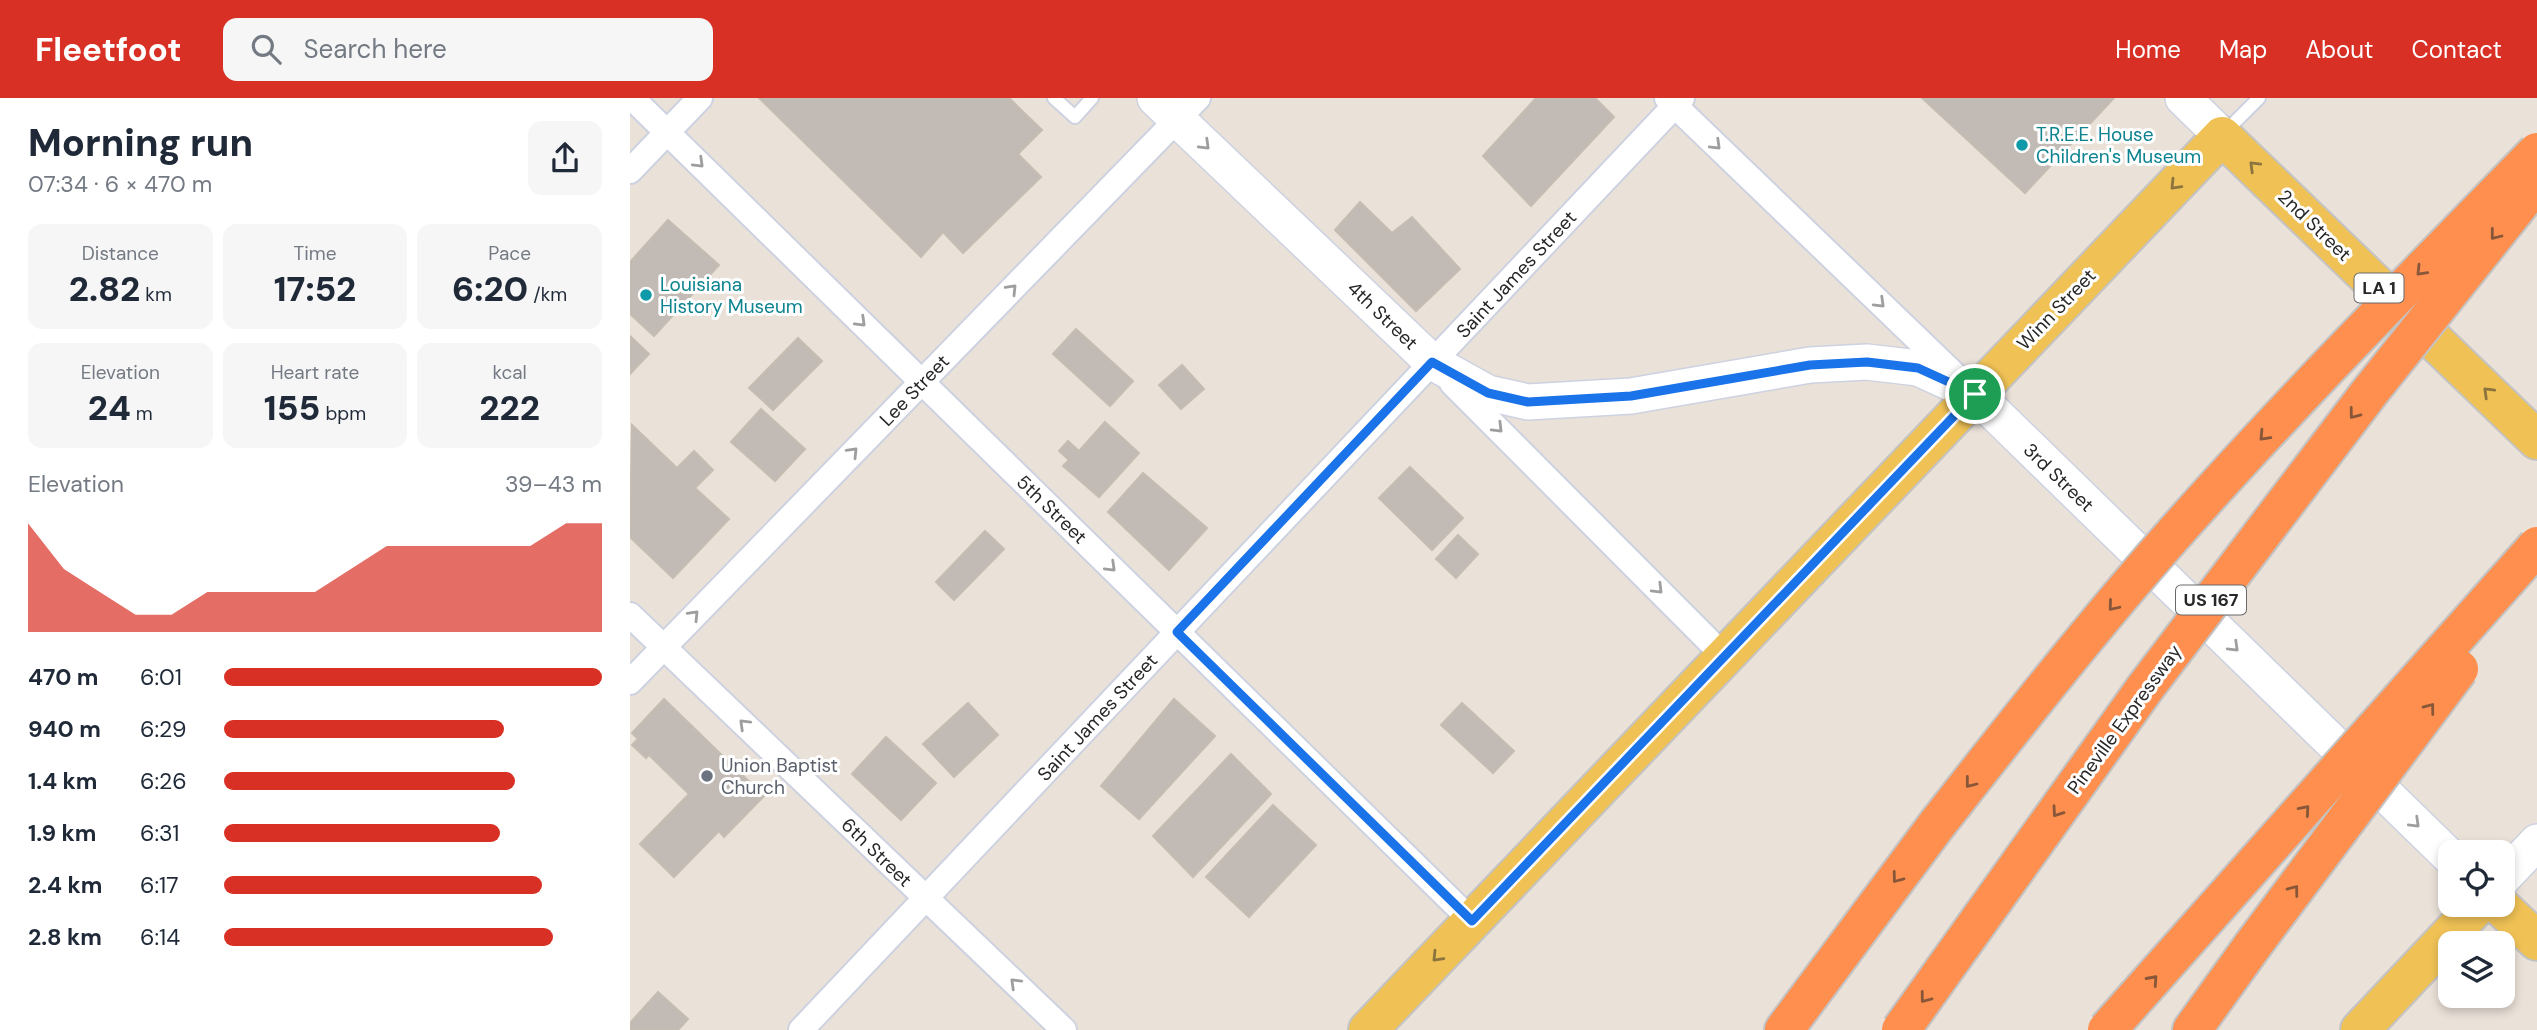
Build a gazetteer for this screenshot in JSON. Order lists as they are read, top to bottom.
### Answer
{
  "streets": {
    "highway": ["US 167", "Pineville Expressway"],
    "main road": [
      "2nd Street",
      "LA 1",
      "Winn Street",
      "4th Street",
      "3rd Street"
    ],
    "street": [
      "Saint James Street",
      "Lee Street",
      "5th Street",
      "6th Street"
    ]
  },
  "crossings": [
    ["2nd Street", "Winn Street"],
    ["Saint James Street", "4th Street"],
    ["Saint James Street", "3rd Street"],
    ["Saint James Street", "5th Street"],
    ["Saint James Street", "6th Street"],
    ["Winn Street", "4th Street"],
    ["Winn Street", "3rd Street"],
    ["Winn Street", "5th Street"],
    ["4th Street", "Lee Street"],
    ["Lee Street", "5th Street"],
    ["Lee Street", "6th Street"]
  ],
  "one_way": [
    "2nd Street",
    "Winn Street",
    "4th Street",
    "Lee Street",
    "3rd Street",
    "5th Street",
    "6th Street"
  ],
  "places": ["T.R.E.E. House Children's Museum", "Louisiana History Museum", "Union Baptist Church"],
  "page": {
    "header": "Fleetfoot",
    "search": "Search here",
    "nav": [
      "Home",
      "Map",
      "About",
      "Contact"
    ],
    "heading": ["Morning run", "07:34 · 6 × 470 m"],
    "stats": [
      ["Distance", "2.82 km"],
      ["Time", "17:52"],
      ["Pace", "6:20 /km"],
      ["Elevation", "24 m"],
      ["Heart rate", "155 bpm"],
      ["kcal", "222"]
    ],
    "chart": ["Elevation", "39–43 m"],
    "list": [
      {
        "name": "470 m",
        "note": "6:01"
      },
      {
        "name": "940 m",
        "note": "6:29"
      },
      {
        "name": "1.4 km",
        "note": "6:26"
      },
      {
        "name": "1.9 km",
        "note": "6:31"
      },
      {
        "name": "2.4 km",
        "note": "6:17"
      },
      {
        "name": "2.8 km",
        "note": "6:14"
      }
    ]
  }
}
